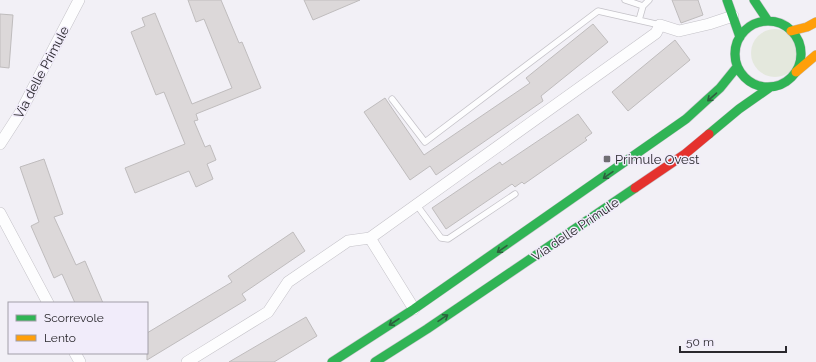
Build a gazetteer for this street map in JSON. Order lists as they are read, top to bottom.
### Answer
{
  "streets": {
    "main road": ["Via delle Primule"]
  },
  "places": {
    "transit": ["Primule Ovest"]
  },
  "legend": ["Scorrevole", "Lento"],
  "scale_bar": "50 m"
}
